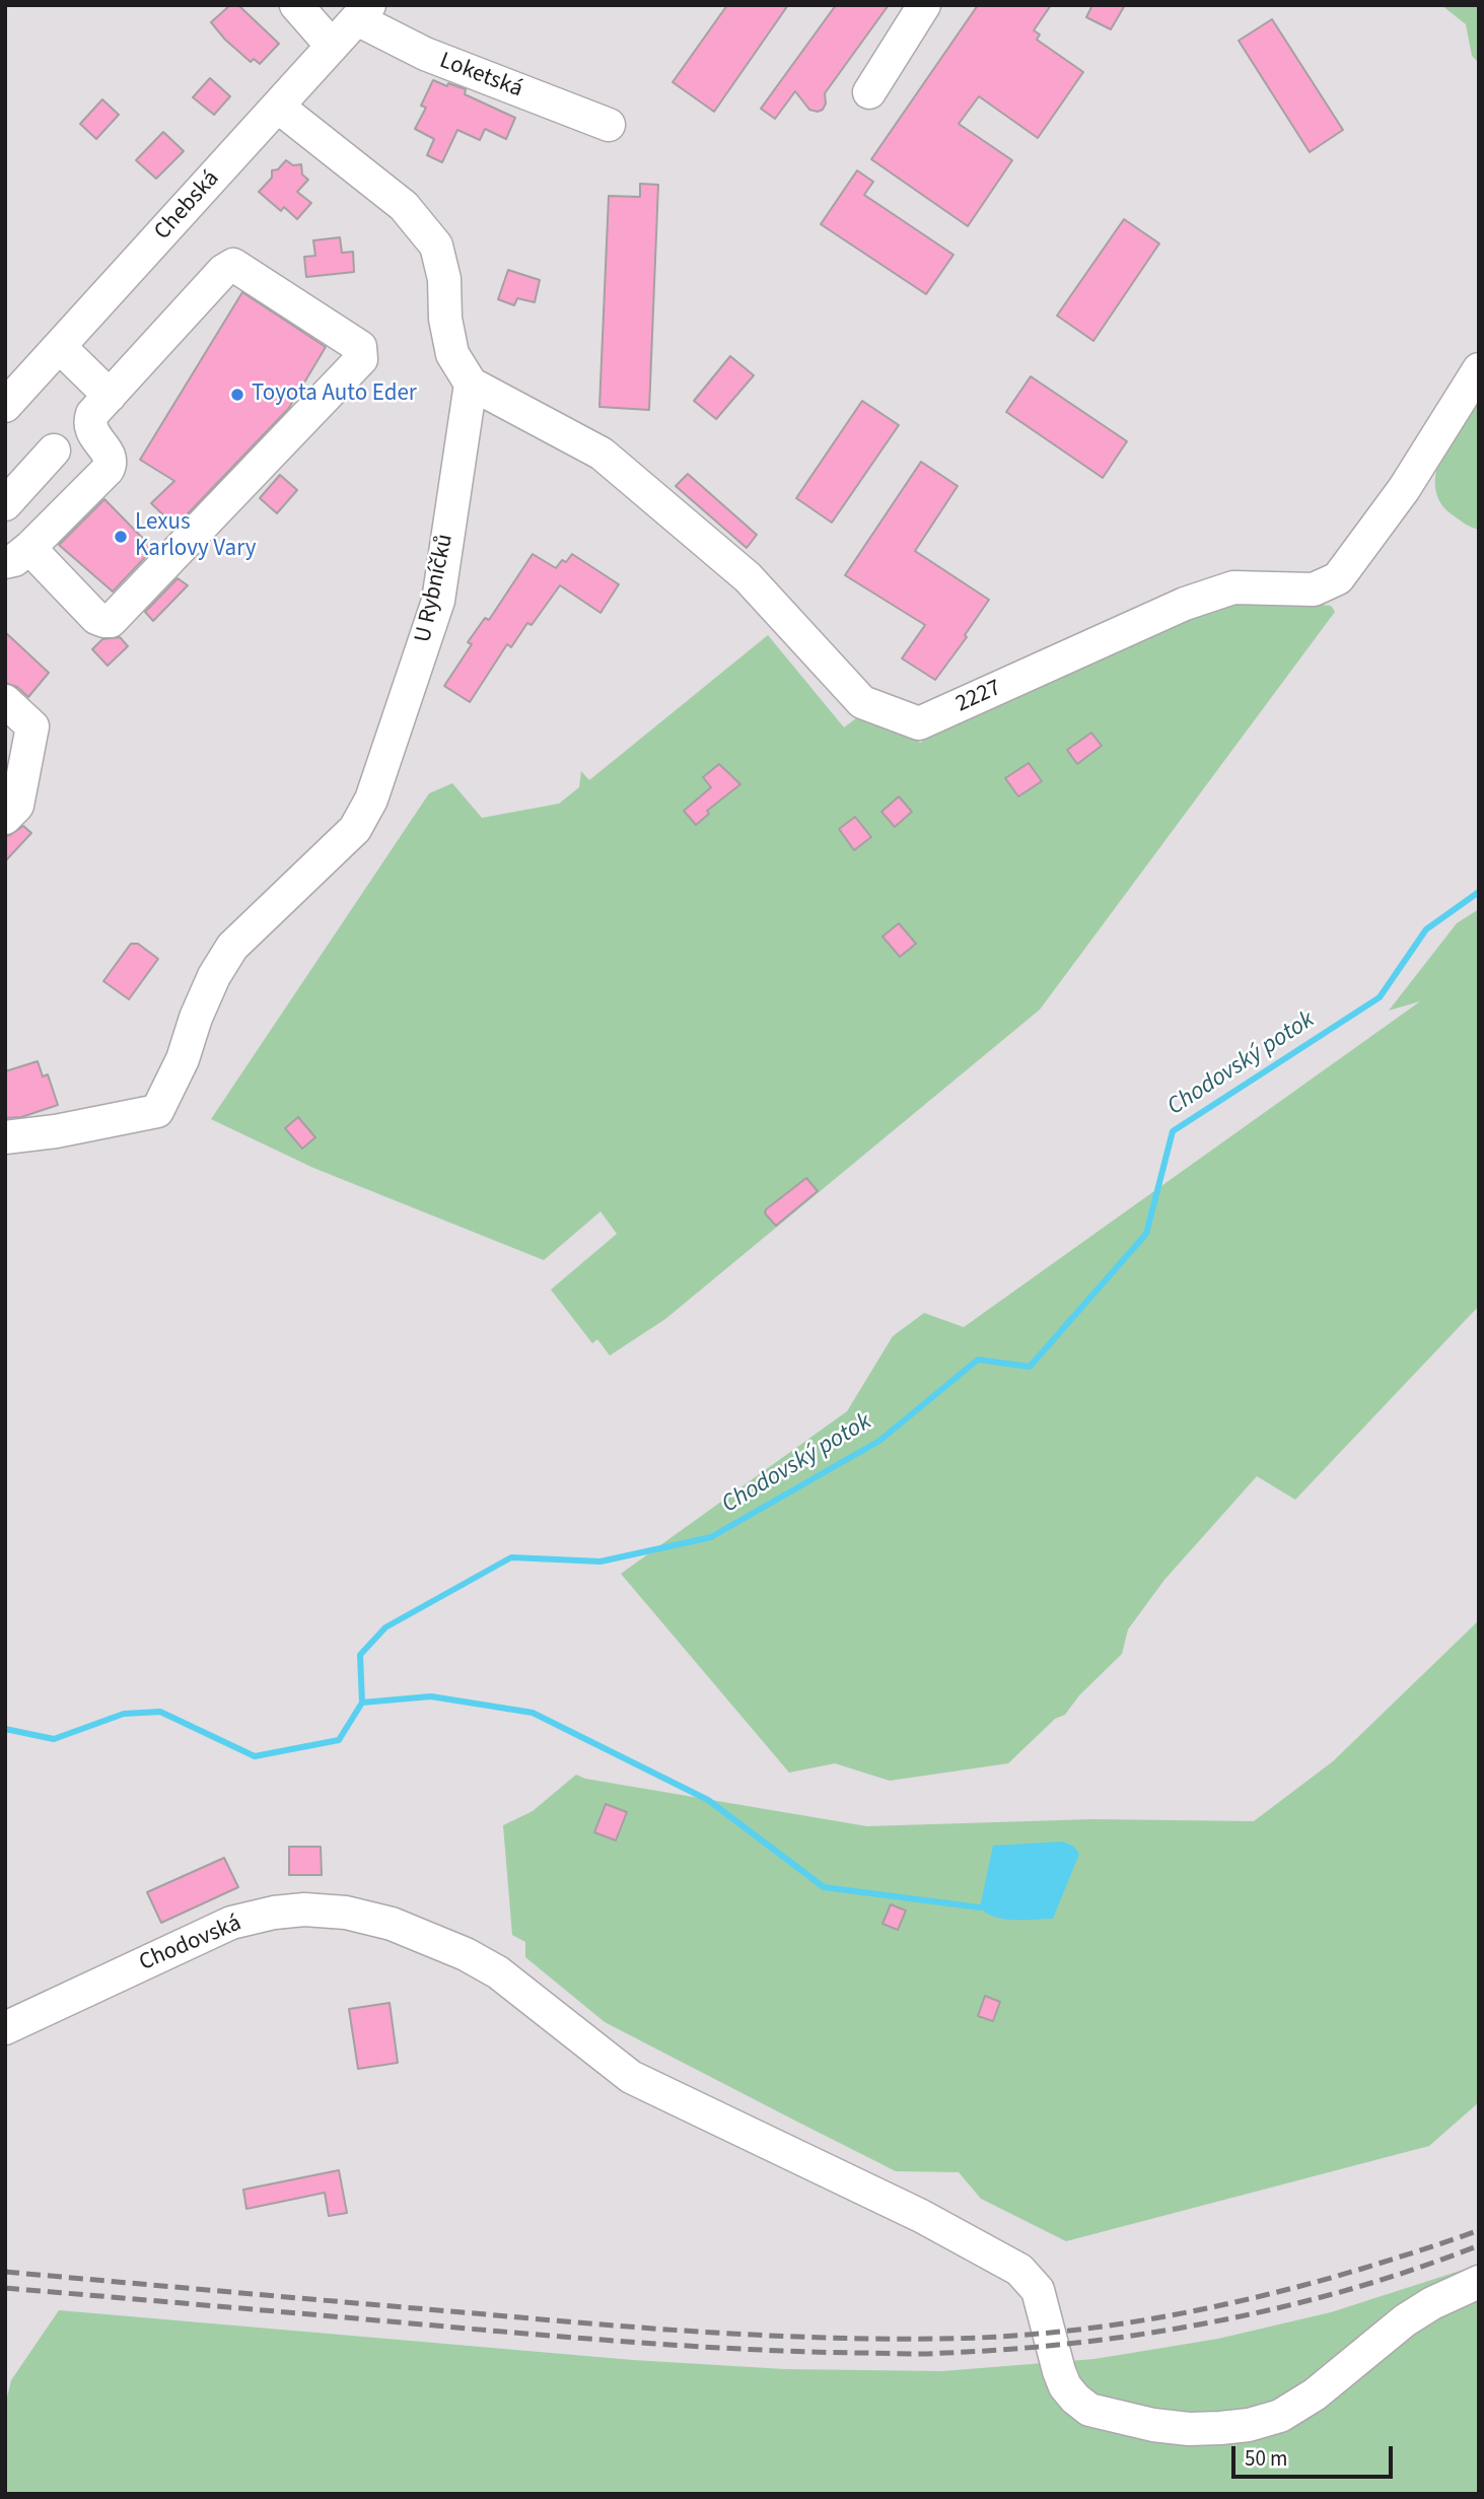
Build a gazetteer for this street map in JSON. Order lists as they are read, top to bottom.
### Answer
{
  "streets": {
    "street": [
      "Loketská",
      "Chebská",
      "U Rybníčků",
      "2227",
      "Chodovská"
    ]
  },
  "crossings": [
    ["Loketská", "Chebská"],
    ["U Rybníčků", "2227"]
  ],
  "water": ["Chodovský potok"],
  "places": ["Toyota Auto Eder", "Lexus Karlovy Vary"],
  "scale_bar": "50 m"
}
